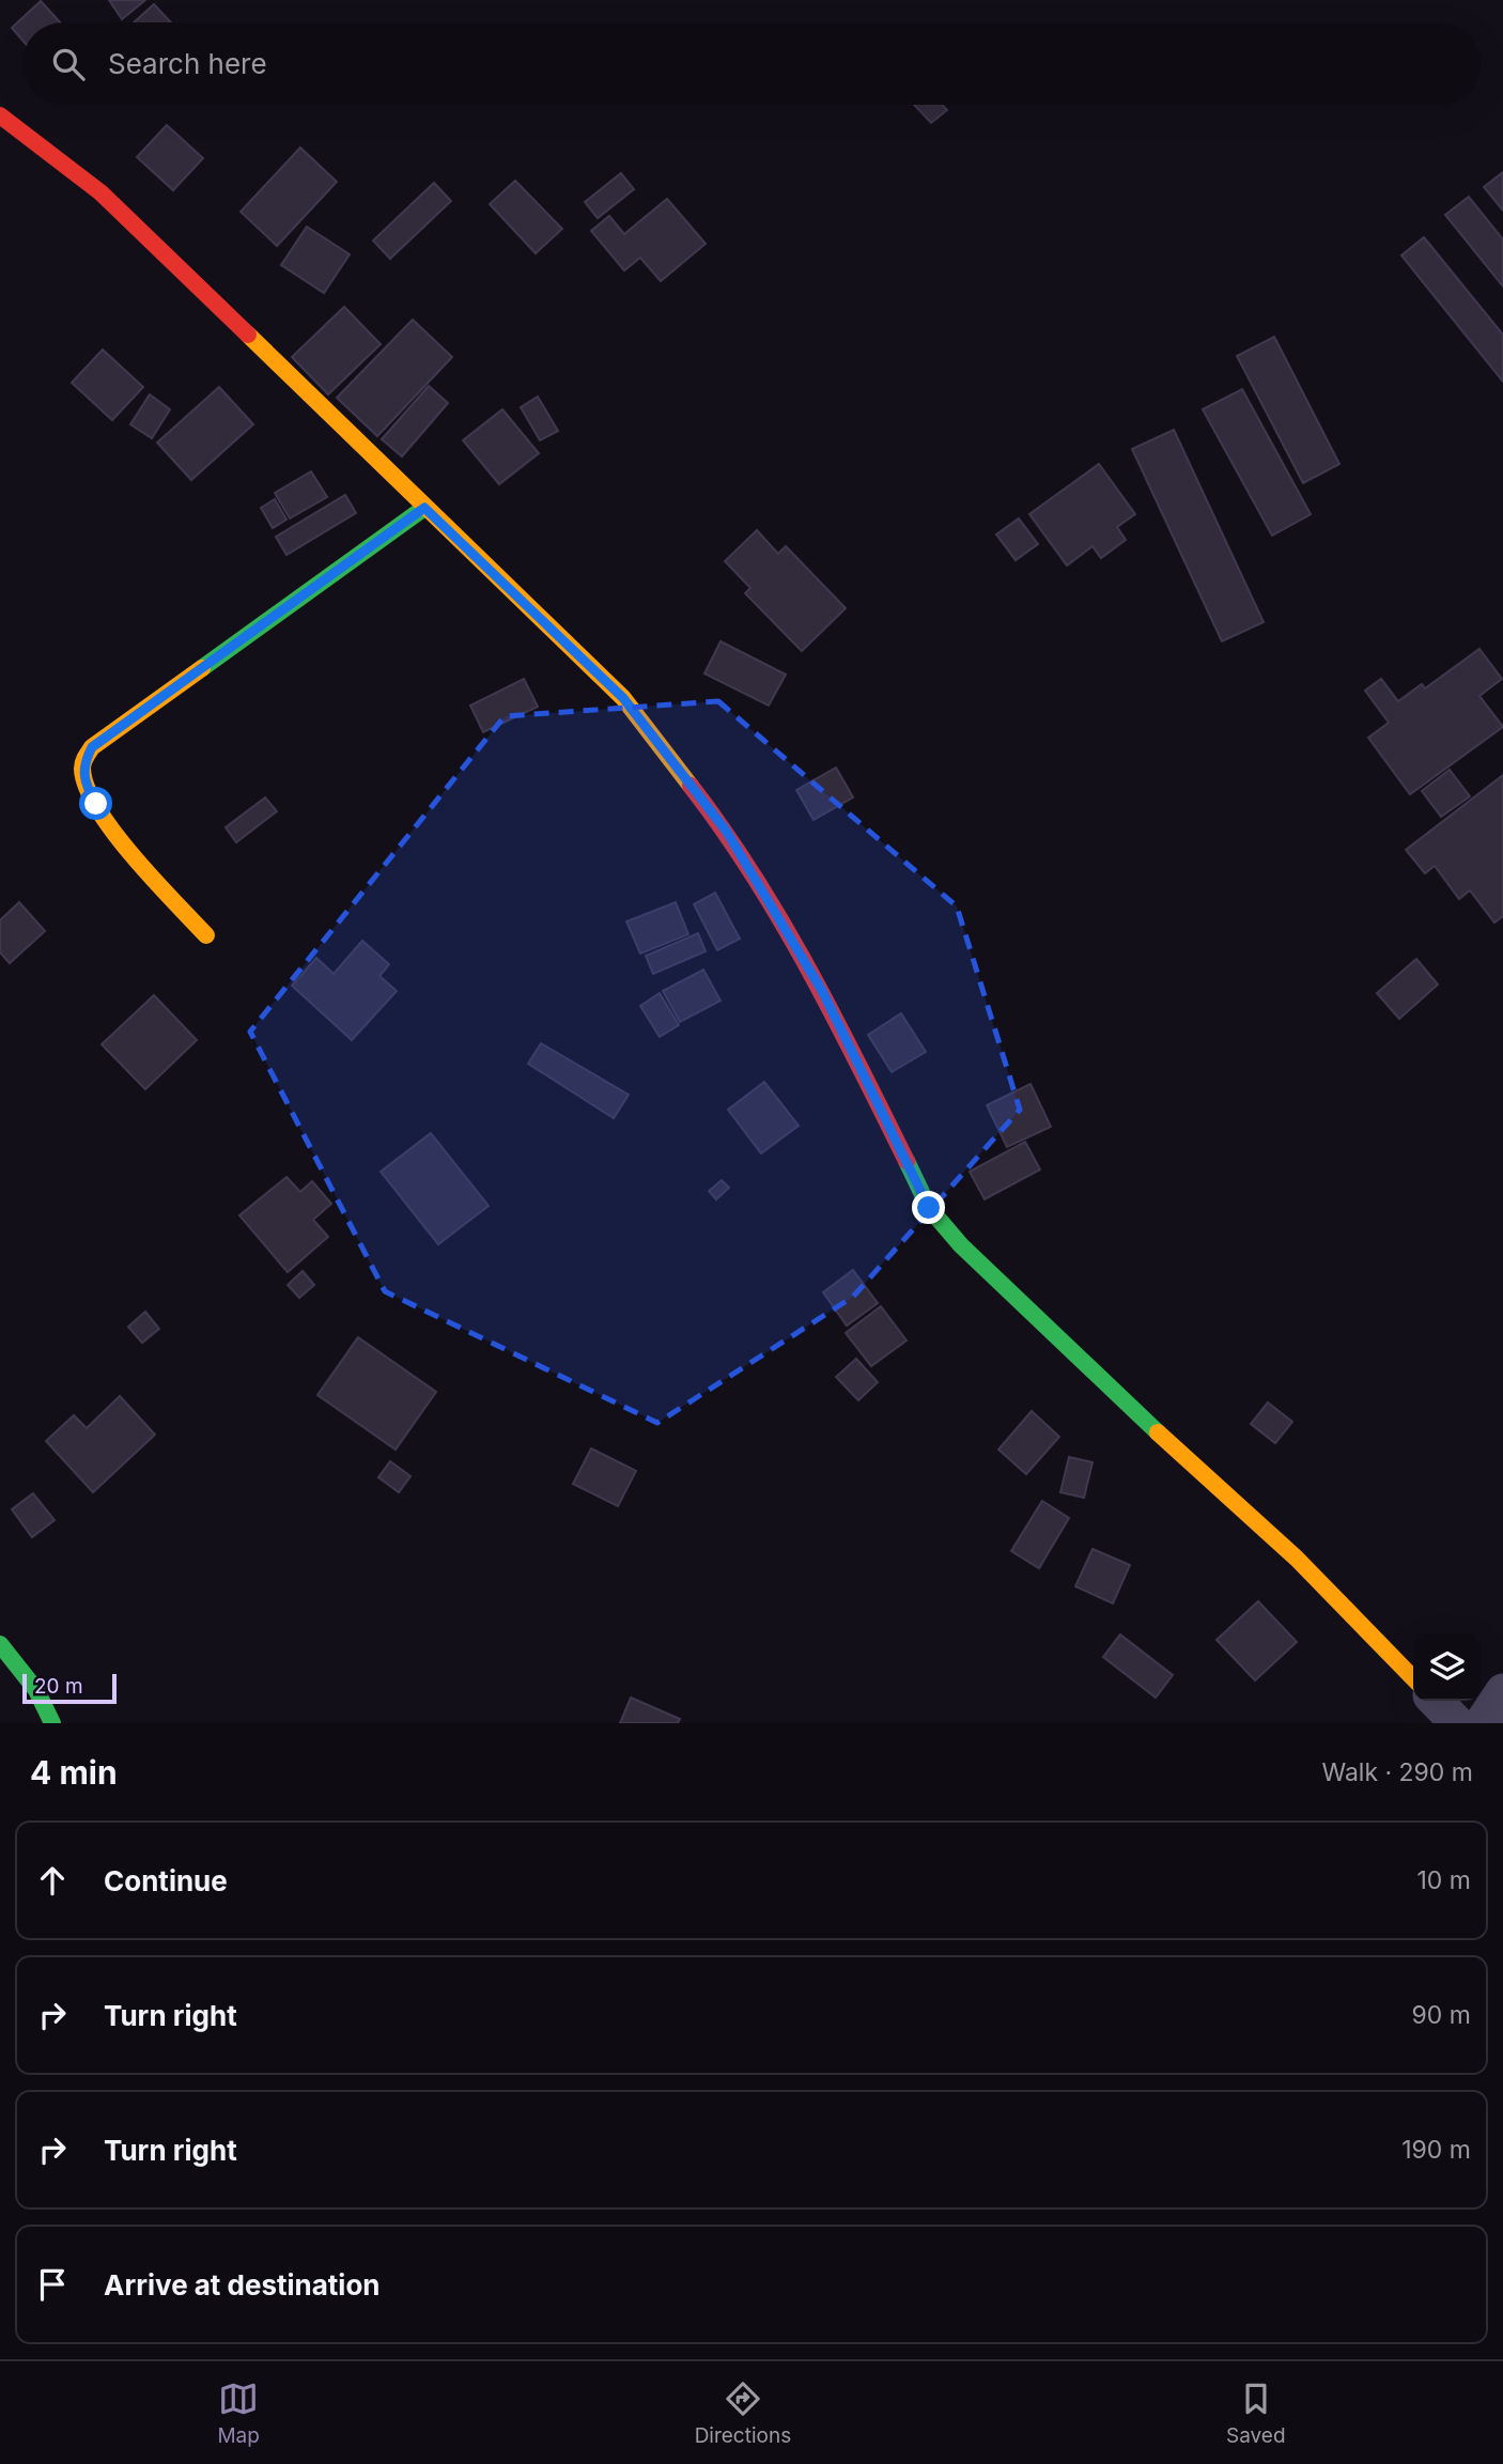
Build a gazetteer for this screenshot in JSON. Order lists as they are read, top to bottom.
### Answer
{
  "scale_bar": "20 m",
  "page": {
    "search": "Search here",
    "scale": "20 m",
    "heading": ["4 min", "Walk · 290 m"],
    "list": [
      ["Continue", "10 m"],
      ["Turn right", "90 m"],
      ["Turn right", "190 m"],
      "Arrive at destination"
    ],
    "nav": ["Map", "Directions", "Saved"]
  }
}
